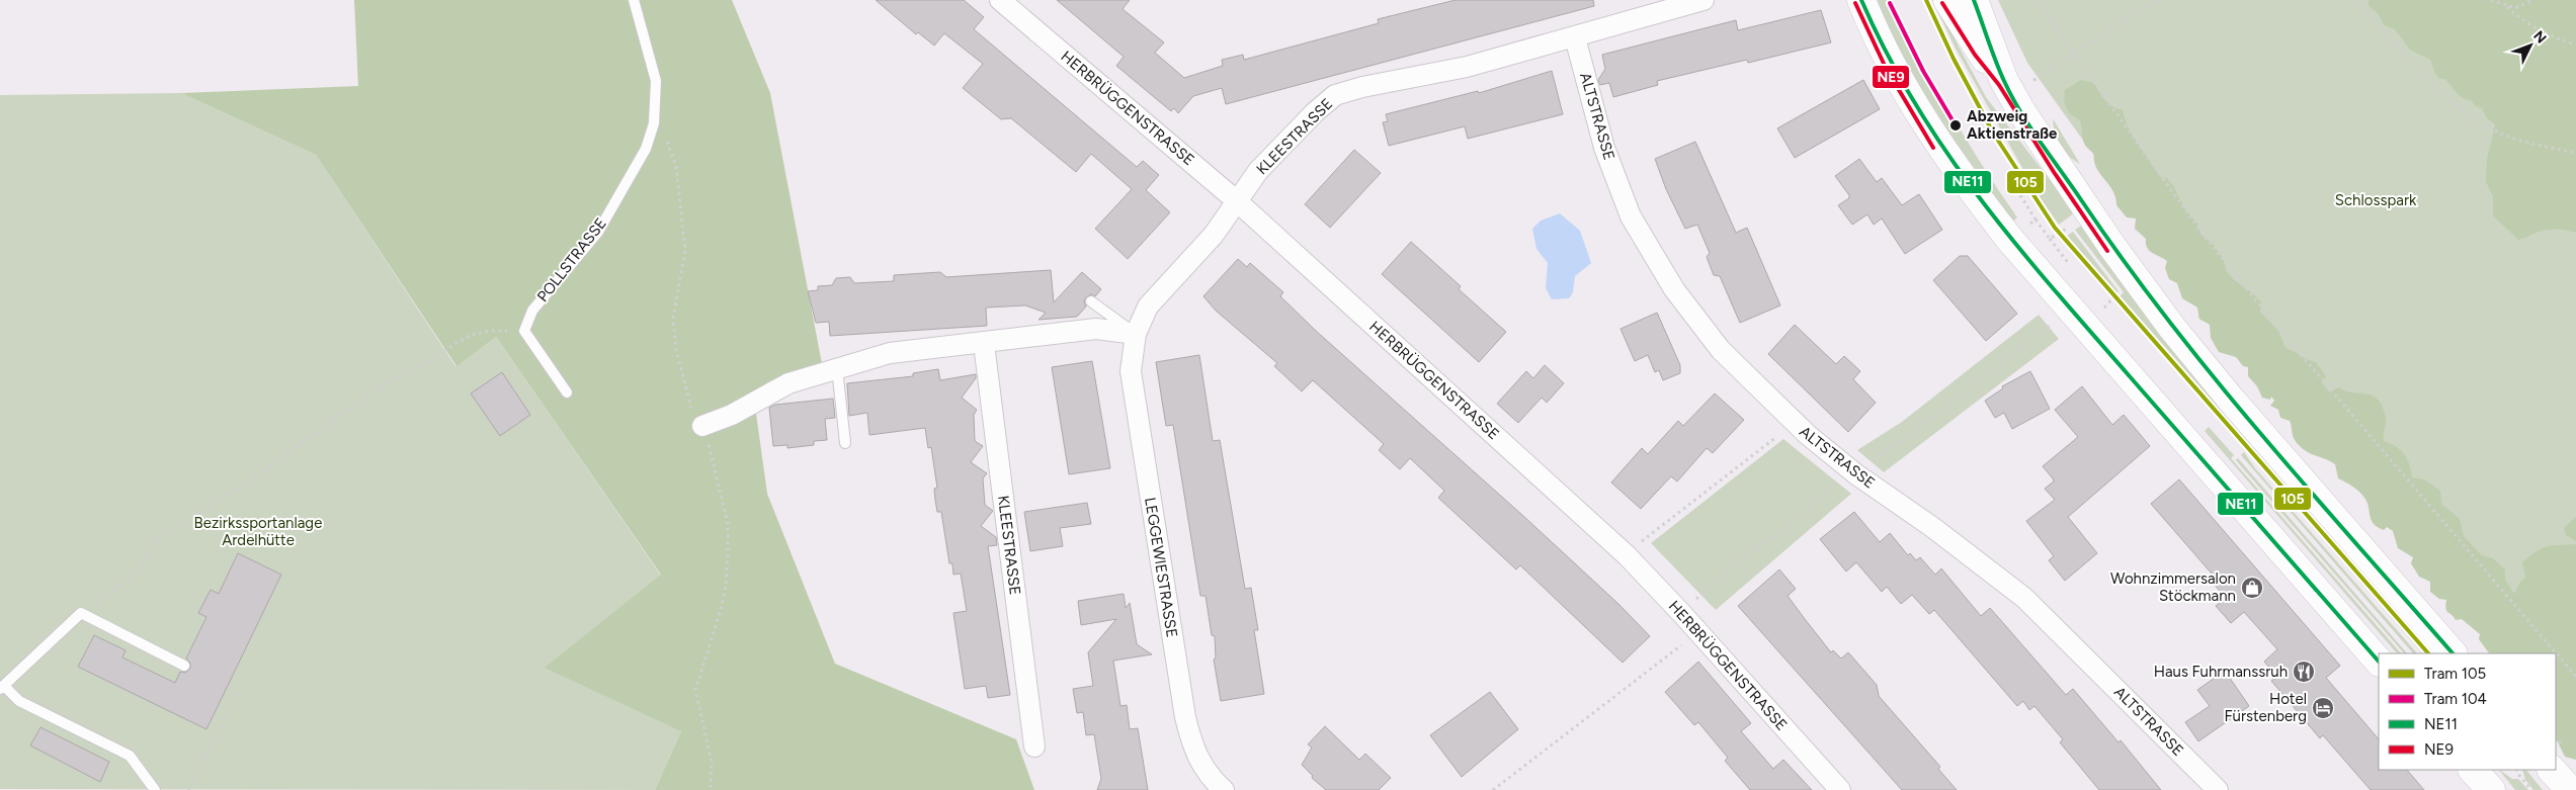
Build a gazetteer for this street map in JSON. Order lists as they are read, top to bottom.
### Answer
{
  "streets": {
    "street": [
      "HERBRÜGGENSTRASSE",
      "ALTSTRASSE",
      "KLEESTRASSE",
      "LEGGEWIESTRASSE"
    ],
    "lane": ["POLLSTRASSE"]
  },
  "crossings": [
    ["HERBRÜGGENSTRASSE", "KLEESTRASSE"],
    ["ALTSTRASSE", "KLEESTRASSE"],
    ["KLEESTRASSE", "LEGGEWIESTRASSE"]
  ],
  "parks": ["Schlosspark", "Bezirkssportanlage Ardelhütte"],
  "places": {
    "other": ["Abzweig Aktienstraße"],
    "shop": ["Wohnzimmersalon Stöckmann"],
    "restaurant": ["Haus Fuhrmanssruh"],
    "hotel": ["Hotel Fürstenberg"]
  },
  "lines": [
    "tram line 105",
    "transit line NE11",
    "tram line 104",
    "transit line NE9"
  ],
  "legend": [
    "Tram 105",
    "Tram 104",
    "NE11",
    "NE9"
  ],
  "north": "top right"
}
